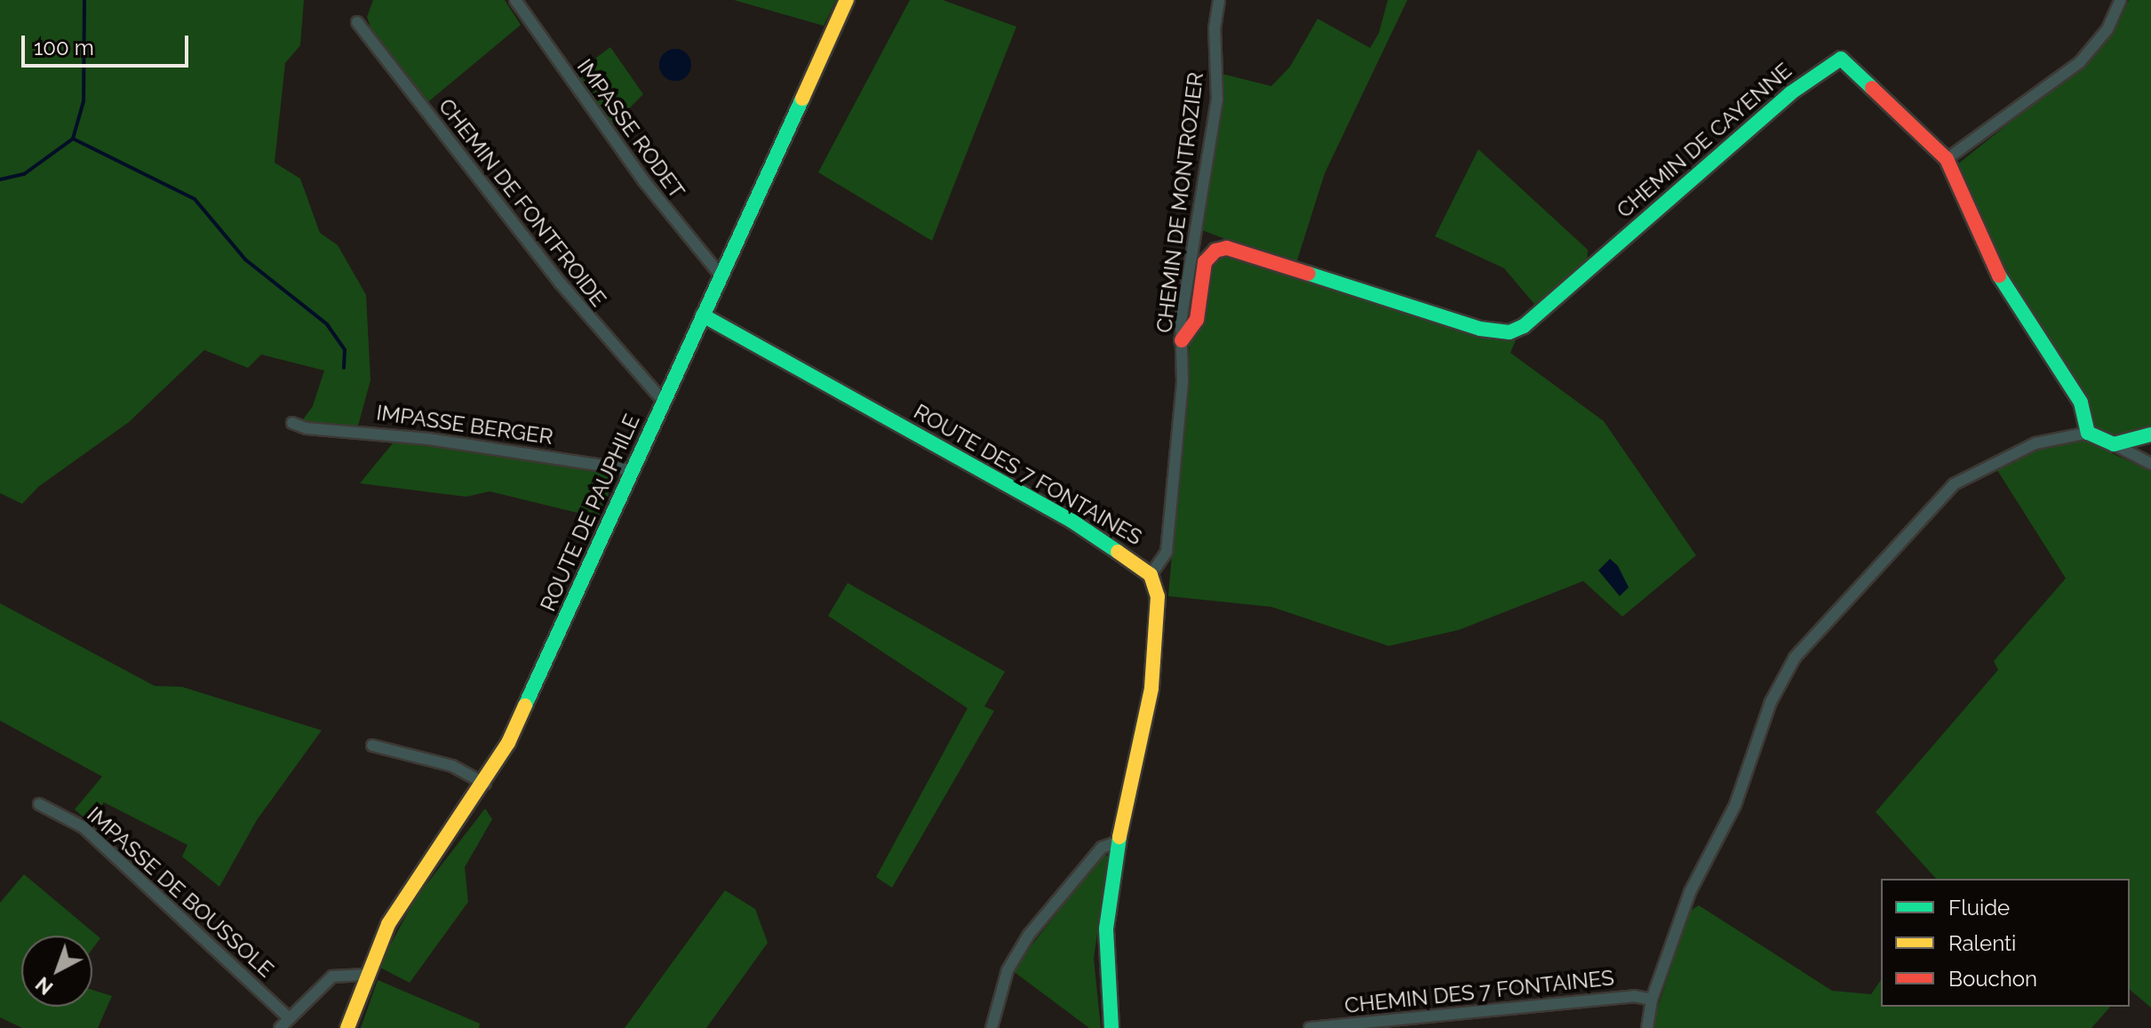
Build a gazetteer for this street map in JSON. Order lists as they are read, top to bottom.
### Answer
{
  "streets": {
    "street": [
      "IMPASSE RODET",
      "CHEMIN DE CAYENNE",
      "CHEMIN DE FONTFROIDE",
      "CHEMIN DE MONTROZIER",
      "IMPASSE BERGER",
      "ROUTE DES 7 FONTAINES",
      "ROUTE DE PAUPHILE",
      "IMPASSE DE BOUSSOLE",
      "CHEMIN DES 7 FONTAINES"
    ]
  },
  "crossings": [
    ["IMPASSE RODET", "ROUTE DE PAUPHILE"],
    ["CHEMIN DE CAYENNE", "CHEMIN DE MONTROZIER"],
    ["CHEMIN DE FONTFROIDE", "ROUTE DE PAUPHILE"],
    ["CHEMIN DE MONTROZIER", "ROUTE DES 7 FONTAINES"],
    ["IMPASSE BERGER", "ROUTE DE PAUPHILE"],
    ["ROUTE DES 7 FONTAINES", "ROUTE DE PAUPHILE"]
  ],
  "legend": ["Fluide", "Ralenti", "Bouchon"],
  "scale_bar": "100 m",
  "north": "bottom left"
}
